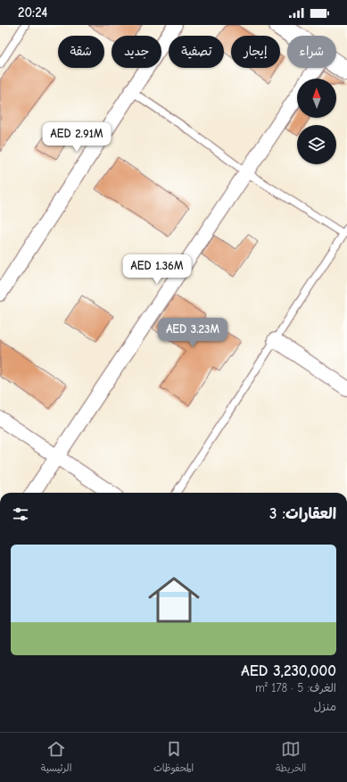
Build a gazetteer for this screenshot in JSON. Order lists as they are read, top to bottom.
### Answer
{
  "north": "top",
  "page": {
    "status": "20:24",
    "chip": [
      "شراء",
      "إيجار",
      "تصفية",
      "جديد",
      "شقة"
    ],
    "price": ["AED 2.91M", "AED 1.36M", "AED 3.23M"],
    "heading": "العقارات: 3",
    "list": [
      {
        "name": "AED 3,230,000",
        "note": "الغرف: 5 · 178 m² · منزل"
      }
    ],
    "tabs": ["الخريطة", "المحفوظات", "الرئيسية"]
  }
}
